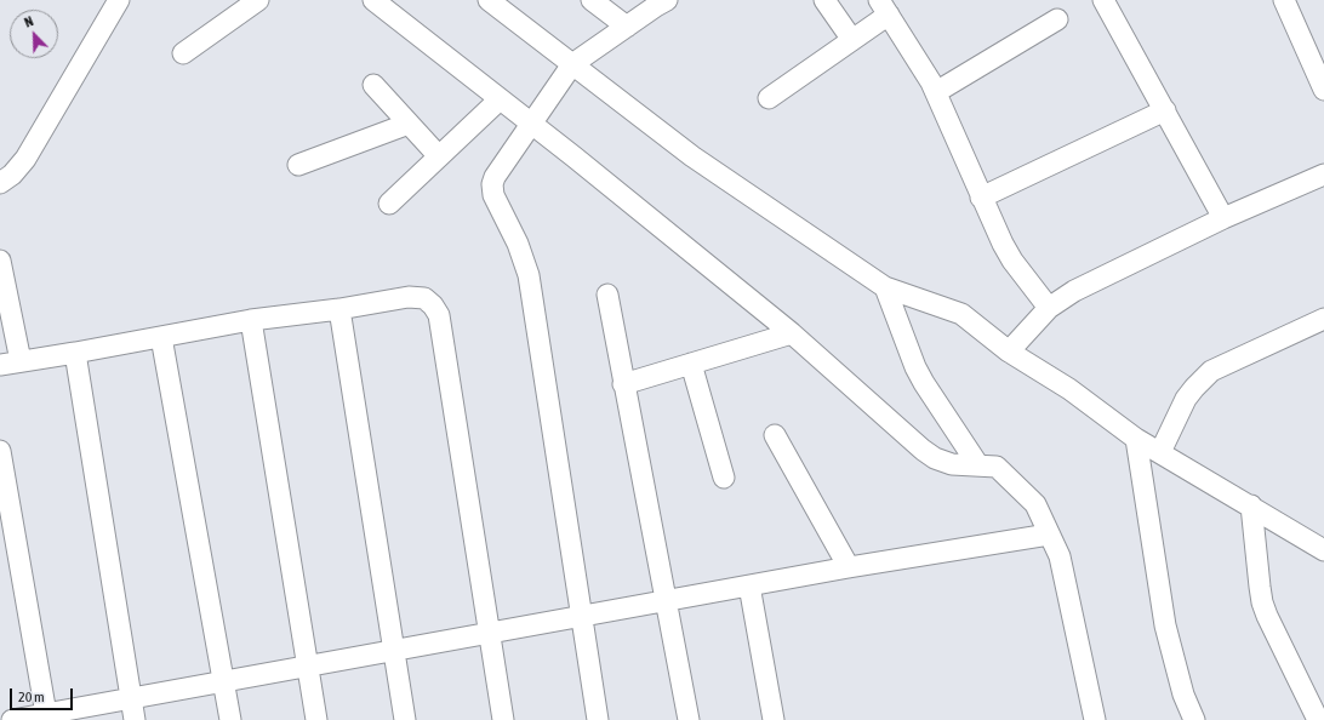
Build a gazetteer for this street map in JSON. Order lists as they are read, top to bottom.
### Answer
{
  "scale_bar": "20 m",
  "north": "top left"
}
